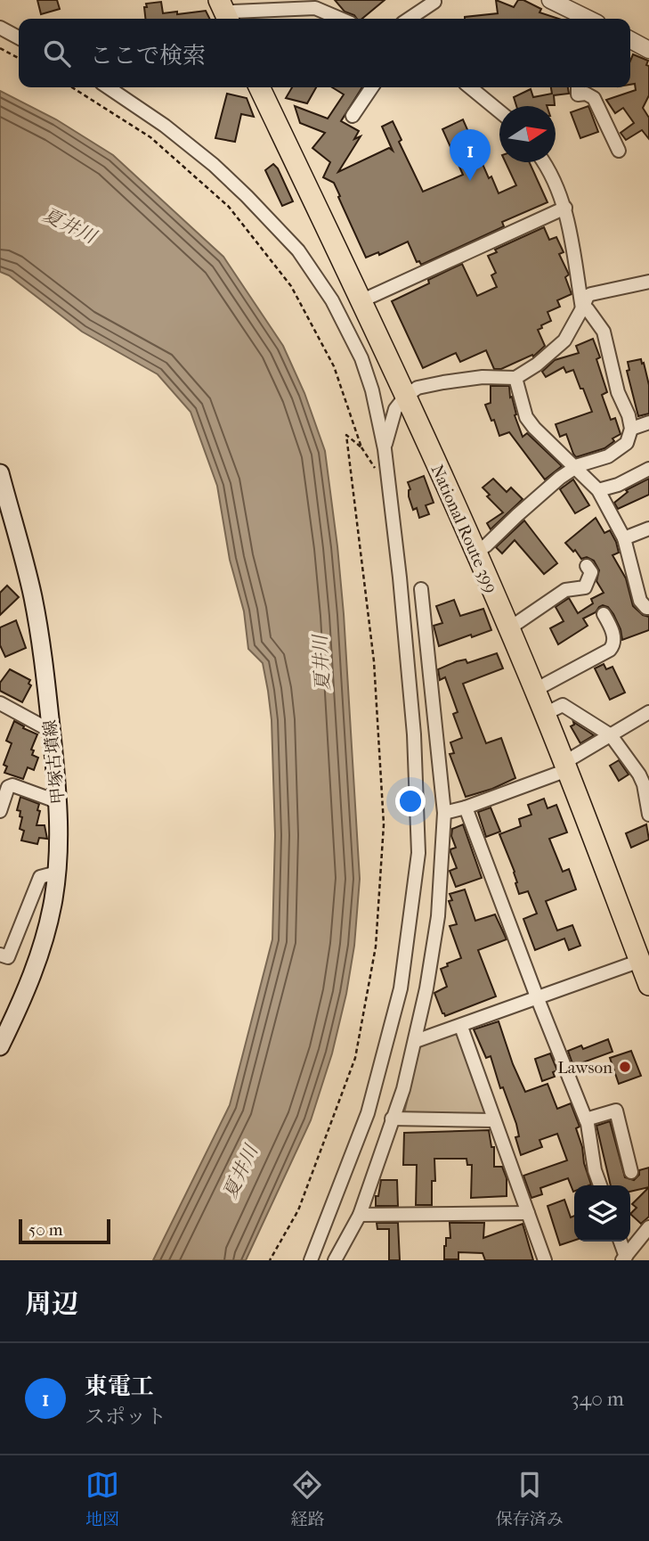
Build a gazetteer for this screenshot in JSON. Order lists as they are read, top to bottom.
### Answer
{
  "streets": {
    "highway": ["National Route 399"],
    "main road": ["甲塚古墳線"]
  },
  "water": ["夏井川"],
  "places": ["Lawson"],
  "scale_bar": "50 m",
  "north": "right",
  "page": {
    "search": "ここで検索",
    "pins": "1",
    "scale": "50 m",
    "heading": "周辺",
    "list": [
      {
        "mark": "1",
        "name": "東電工",
        "note": "スポット",
        "value": "340 m"
      }
    ],
    "nav": ["地図", "経路", "保存済み"]
  }
}
